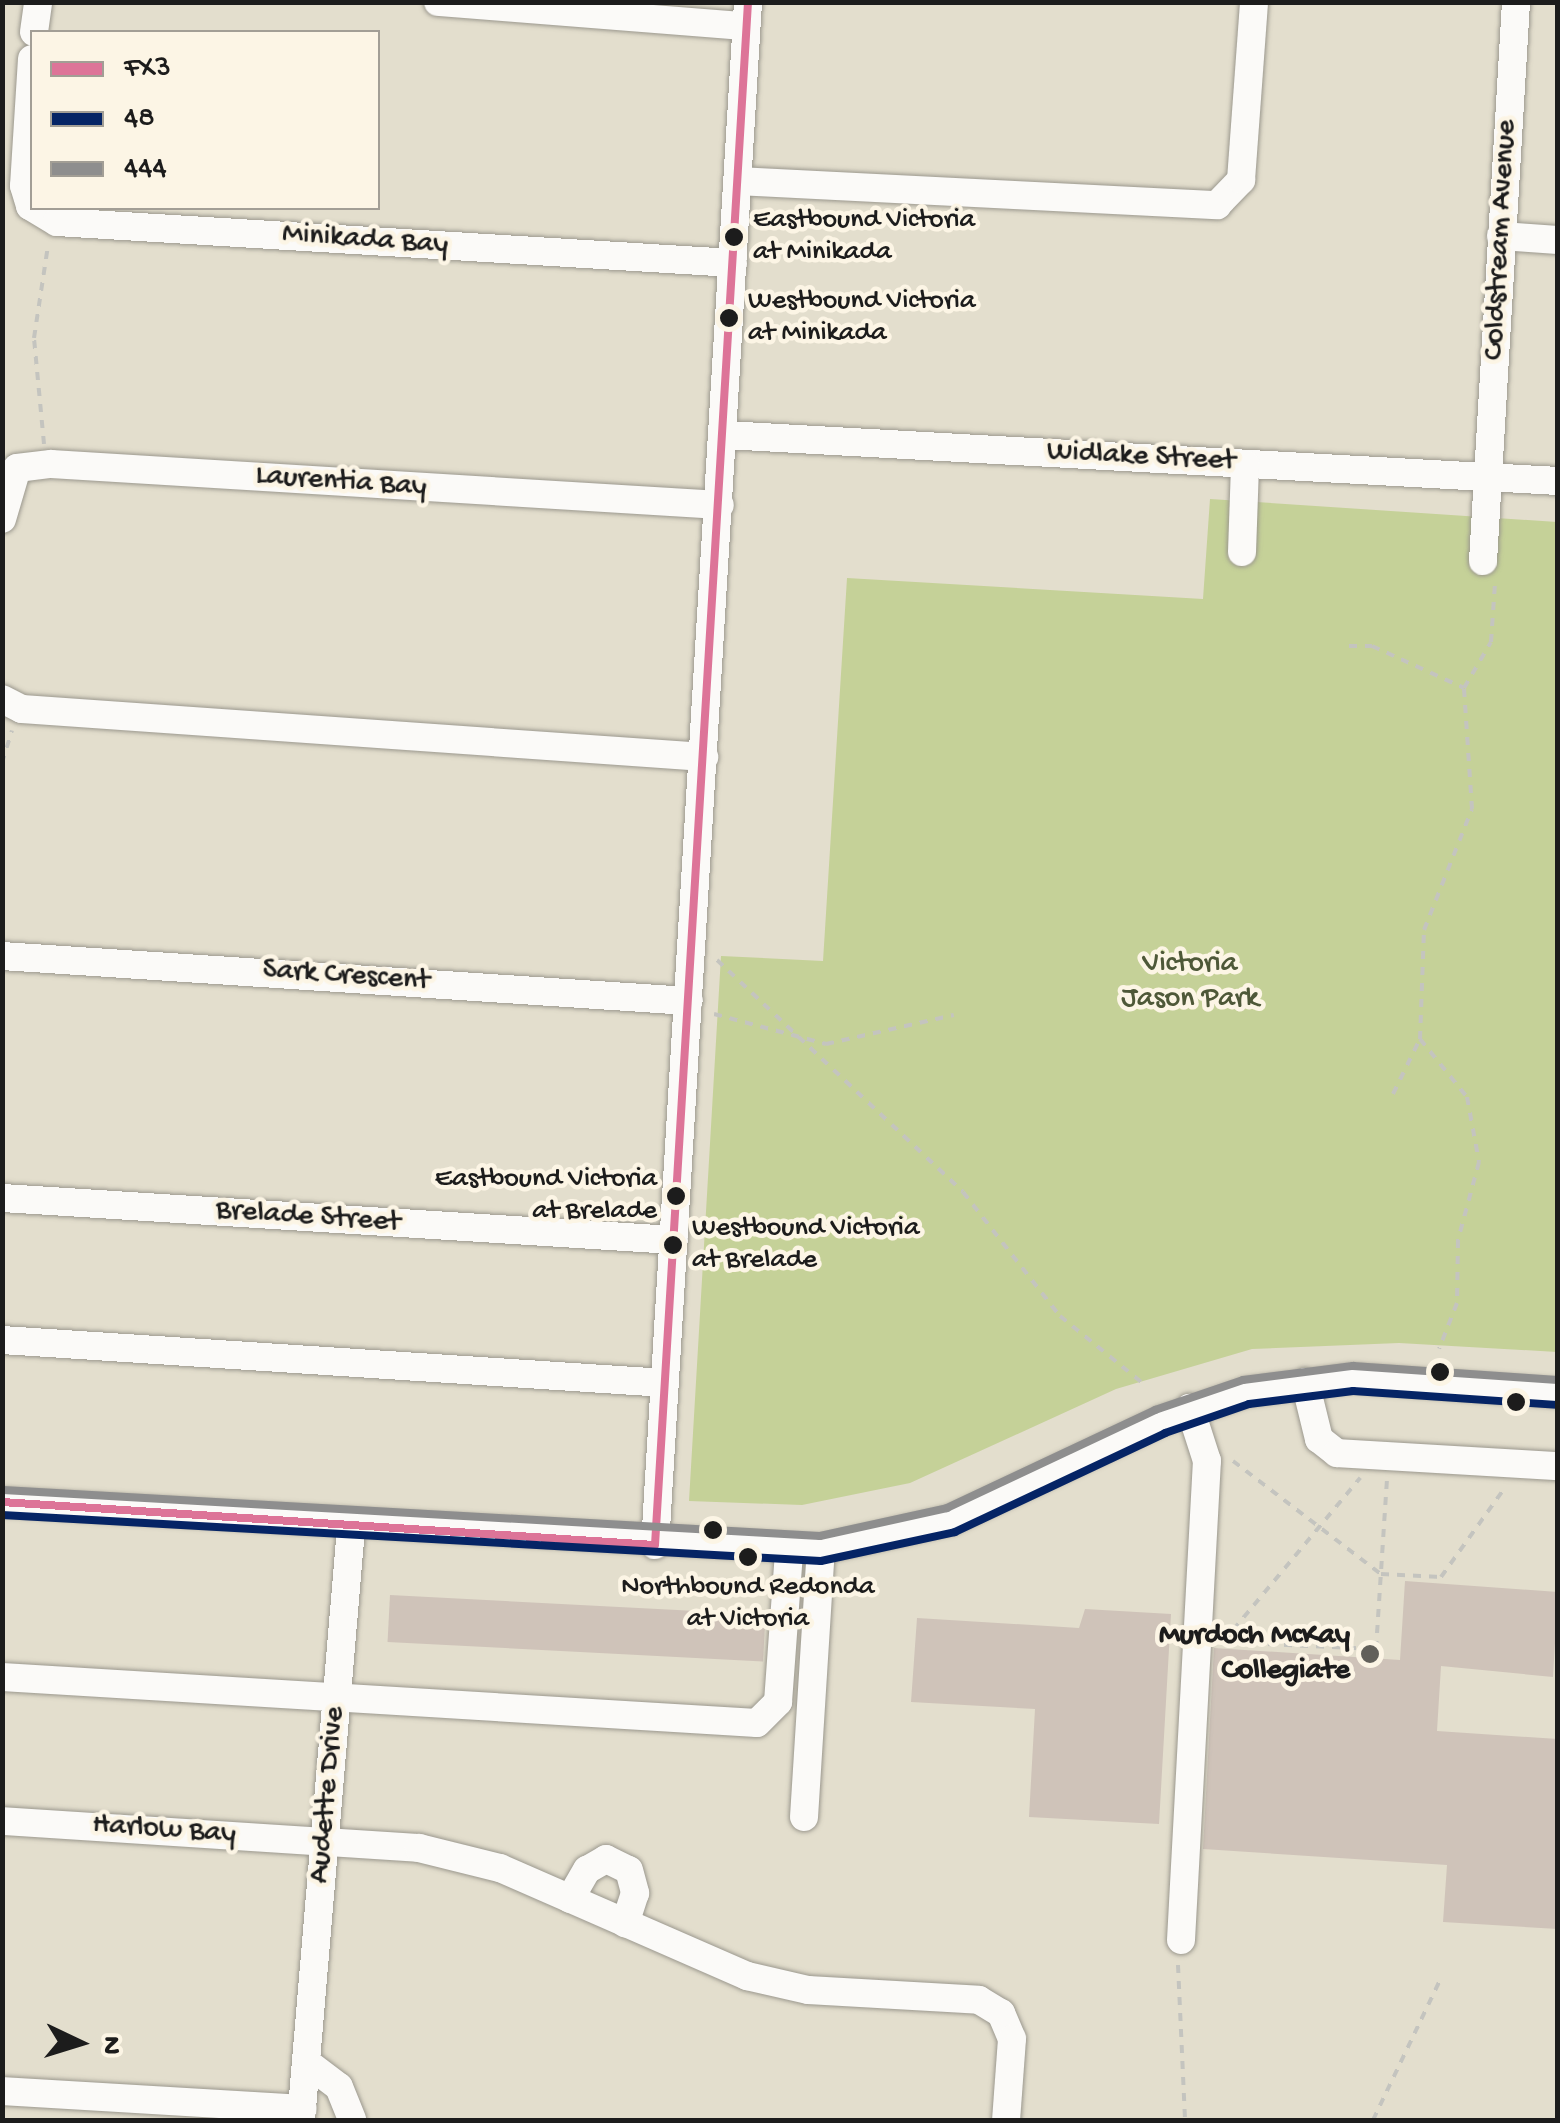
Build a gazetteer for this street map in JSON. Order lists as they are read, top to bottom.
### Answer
{
  "streets": {
    "street": [
      "Coldstream Avenue",
      "Minikada Bay",
      "Widlake Street",
      "Laurentia Bay",
      "Sark Crescent",
      "Brelade Street",
      "Audette Drive",
      "Harlow Bay"
    ]
  },
  "crossings": [
    ["Coldstream Avenue", "Widlake Street"],
    ["Audette Drive", "Harlow Bay"]
  ],
  "parks": ["Victoria Jason Park"],
  "places": [
    "Eastbound Victoria at Minikada",
    "Westbound Victoria at Minikada",
    "Eastbound Victoria at Brelade",
    "Westbound Victoria at Brelade",
    "Northbound Redonda at Victoria",
    "Murdoch McKay Collegiate"
  ],
  "lines": ["transit line FX3", "transit line 444", "transit line 48"],
  "legend": ["FX3", "48", "444"],
  "north": "right"
}
